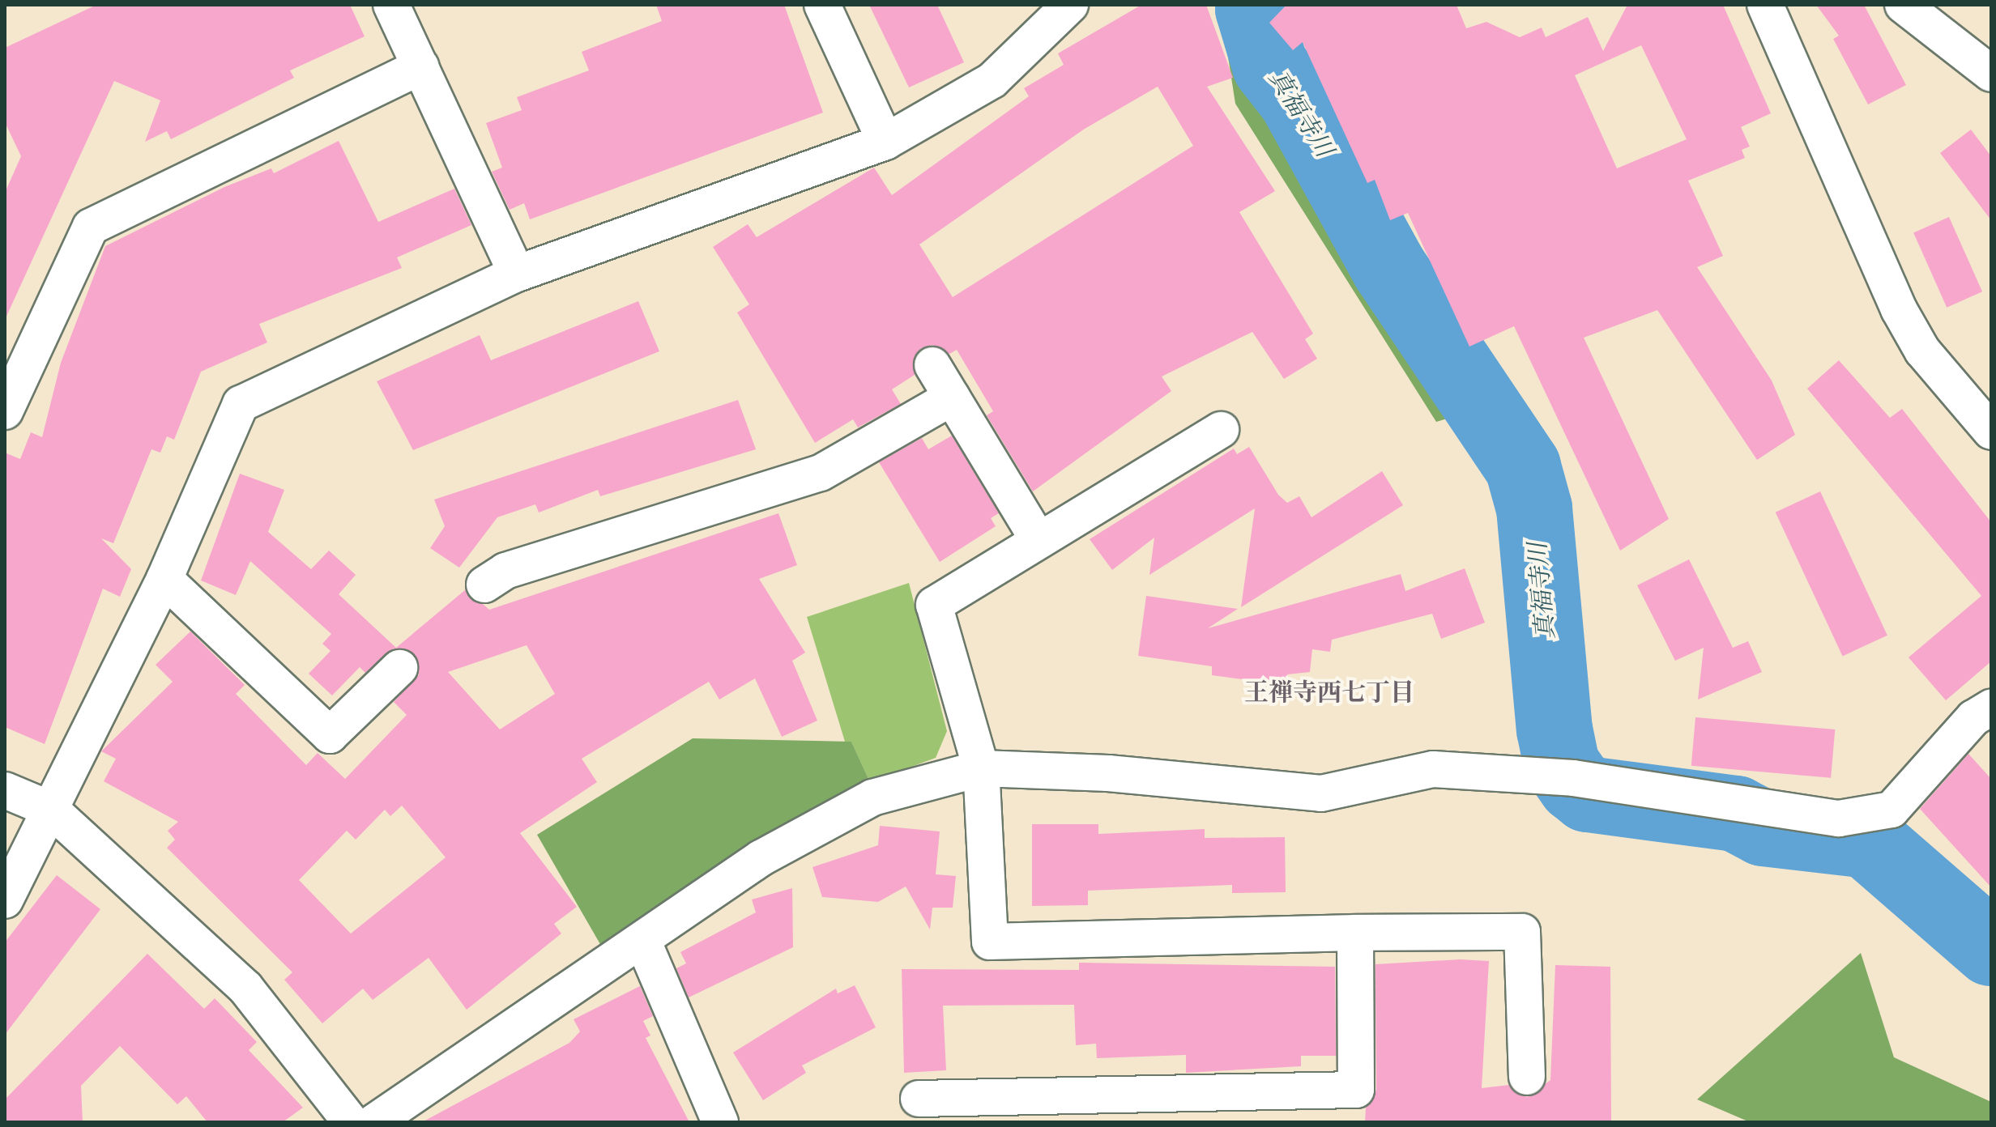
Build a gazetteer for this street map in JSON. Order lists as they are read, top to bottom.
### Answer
{
  "districts": ["王禅寺西七丁目"],
  "water": ["真福寺川"]
}
